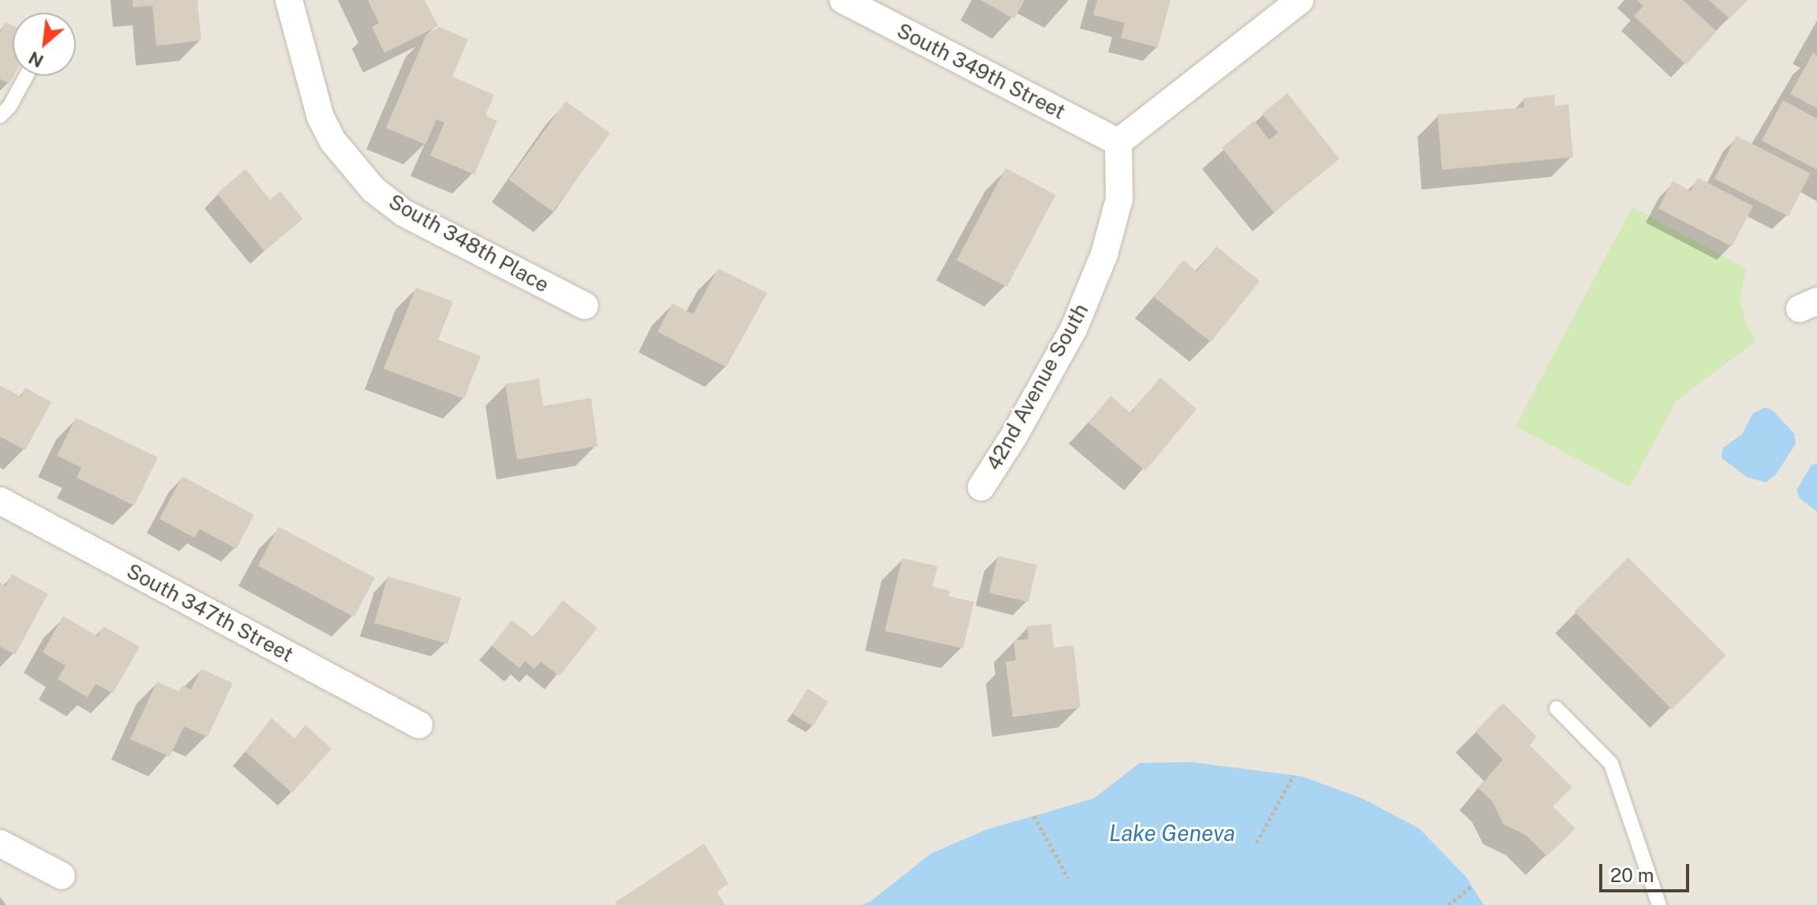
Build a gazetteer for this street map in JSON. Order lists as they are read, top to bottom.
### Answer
{
  "streets": {
    "street": [
      "South 349th Street",
      "South 348th Place",
      "42nd Avenue South",
      "South 347th Street"
    ]
  },
  "crossings": [
    ["South 349th Street", "42nd Avenue South"]
  ],
  "water": ["Lake Geneva"],
  "scale_bar": "20 m",
  "north": "bottom left"
}
